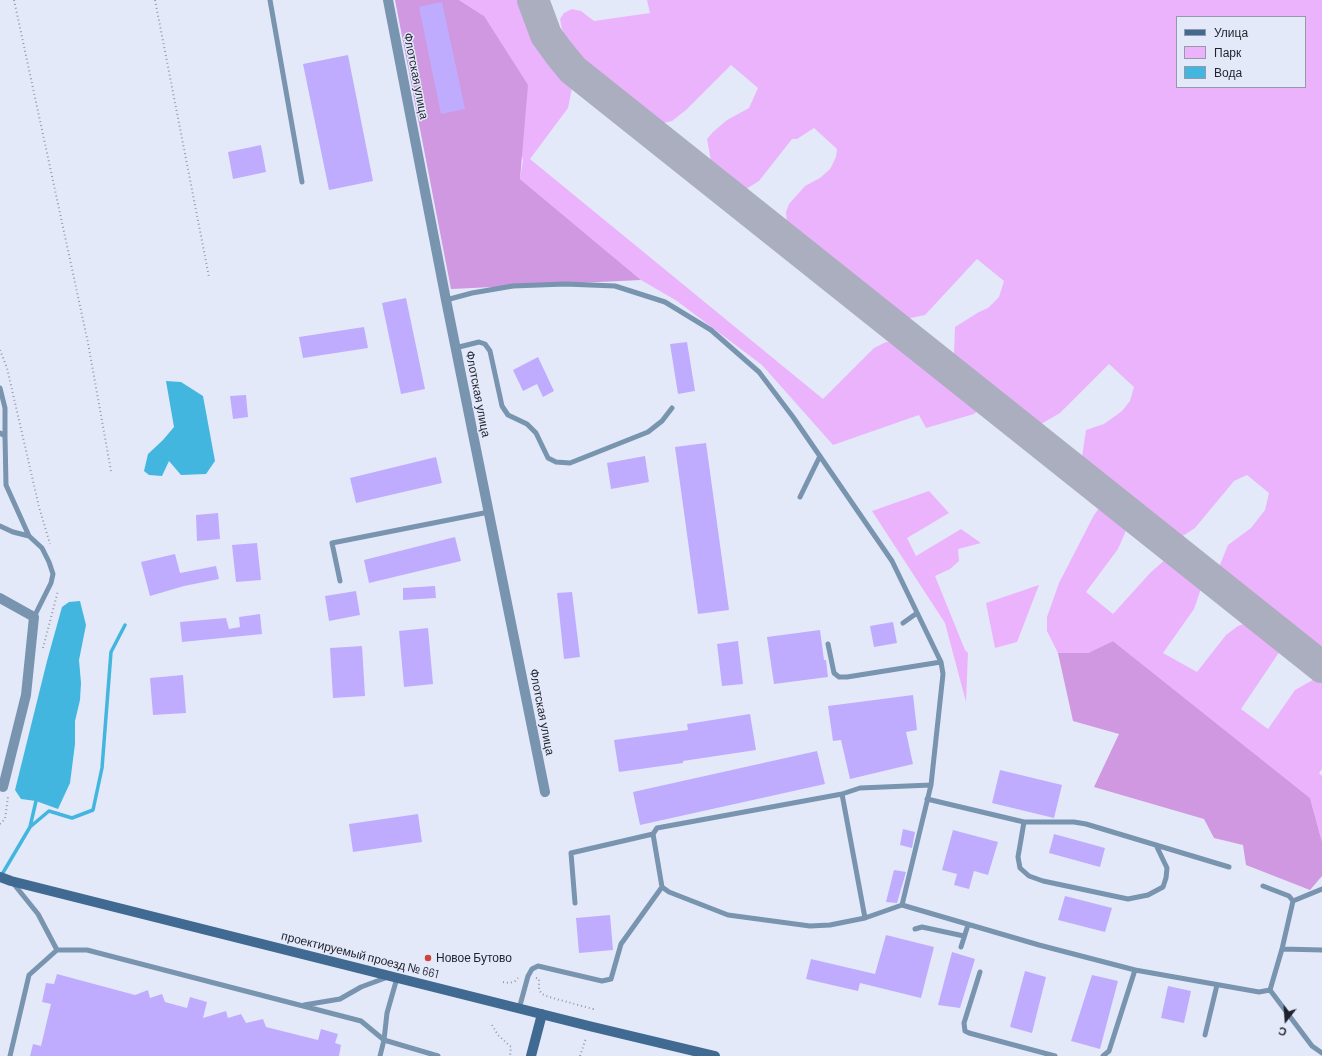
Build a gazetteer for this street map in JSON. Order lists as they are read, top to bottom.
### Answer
{
  "streets": {
    "main road": ["проектируемый проезд № 661"],
    "street": ["Флотская улица"]
  },
  "places": ["Новое Бутово"],
  "legend": ["Улица", "Парк", "Вода"],
  "north": "bottom"
}
